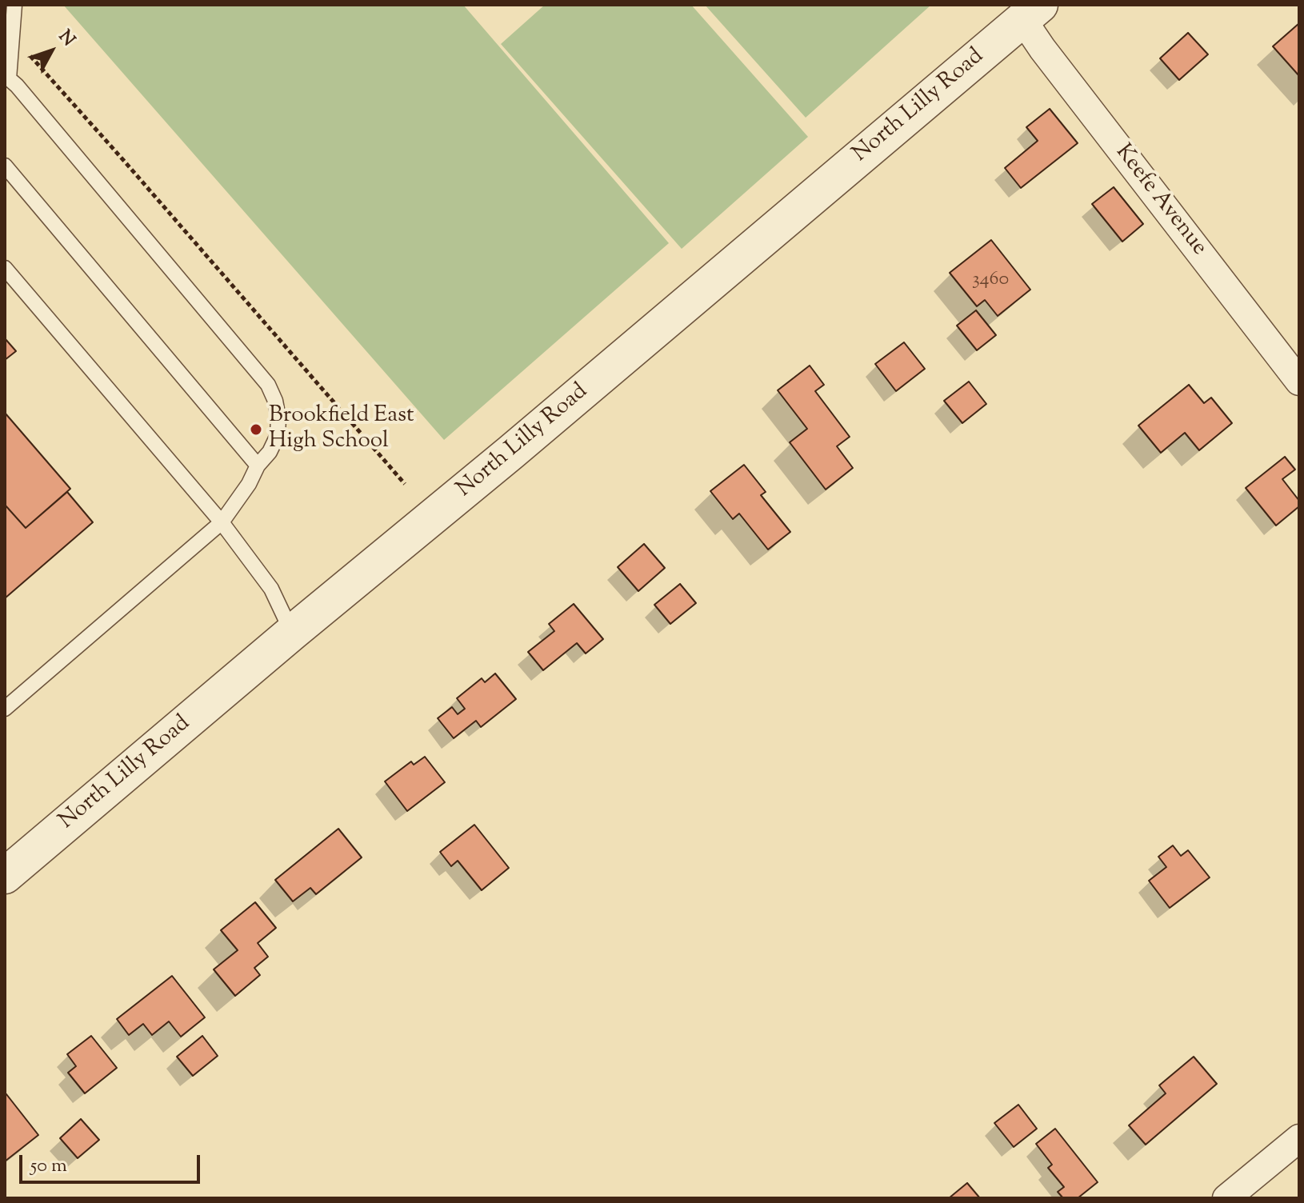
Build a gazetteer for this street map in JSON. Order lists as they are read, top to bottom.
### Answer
{
  "streets": {
    "street": ["North Lilly Road", "Keefe Avenue"]
  },
  "crossings": [
    ["North Lilly Road", "Keefe Avenue"]
  ],
  "places": ["Brookfield East High School"],
  "house_numbers": ["3460"],
  "scale_bar": "50 m",
  "north": "top right"
}
